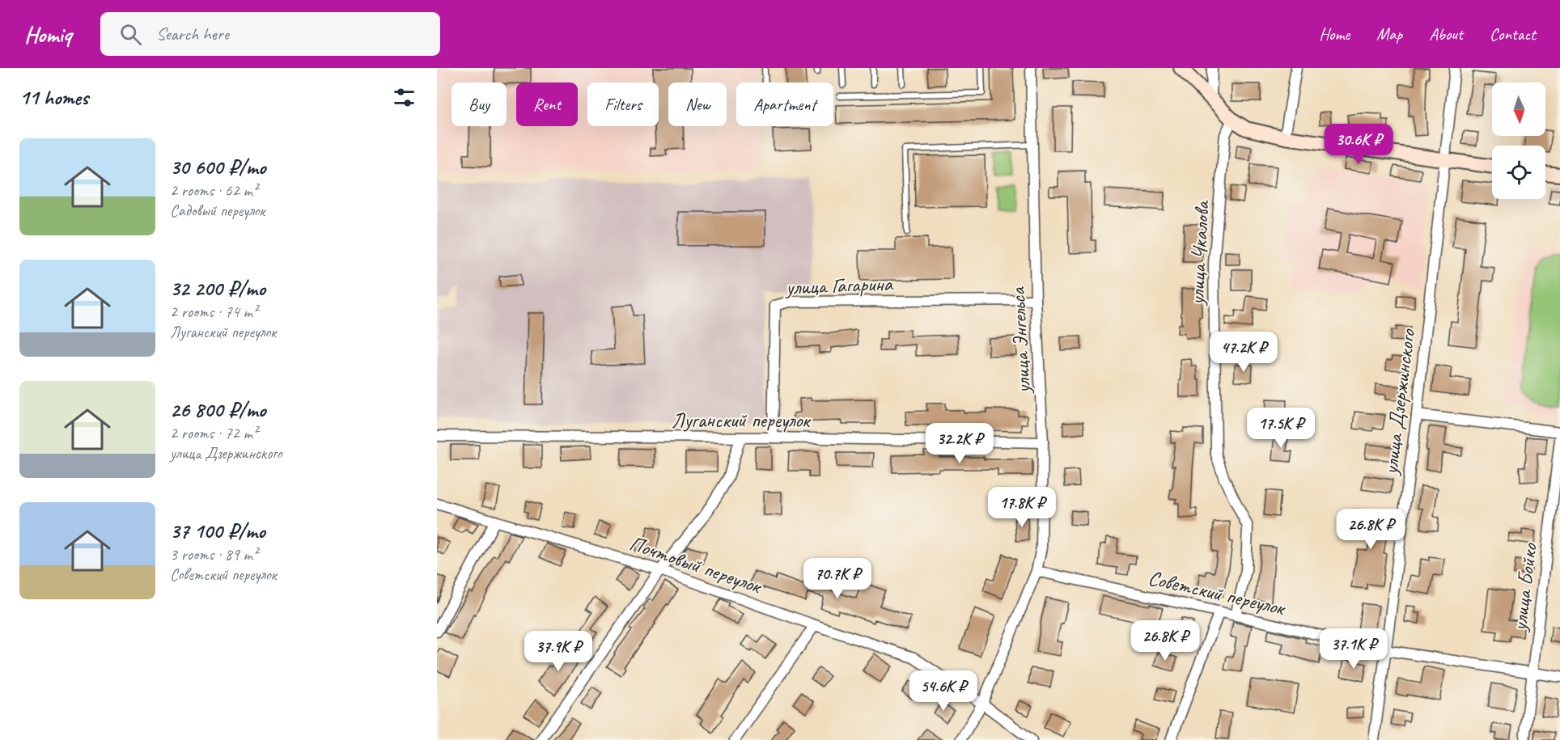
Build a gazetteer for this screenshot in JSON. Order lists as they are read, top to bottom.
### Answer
{
  "streets": {
    "street": [
      "улица Чкалова",
      "улица Гагарина",
      "улица Энгельса",
      "улица Дзержинского",
      "Луганский переулок",
      "Почтовый переулок",
      "улица Бойко",
      "Советский переулок"
    ]
  },
  "crossings": [
    ["улица Чкалова", "Советский переулок"],
    ["улица Гагарина", "улица Энгельса"],
    ["улица Гагарина", "Луганский переулок"],
    ["улица Энгельса", "Луганский переулок"],
    ["улица Энгельса", "Почтовый переулок"],
    ["улица Энгельса", "Советский переулок"],
    ["улица Дзержинского", "Советский переулок"],
    ["улица Бойко", "Советский переулок"]
  ],
  "north": "bottom",
  "page": {
    "header": "Homiq",
    "search": "Search here",
    "nav": [
      "Home",
      "Map",
      "About",
      "Contact"
    ],
    "heading": "11 homes",
    "chip": [
      "Buy",
      "Rent",
      "Filters",
      "New",
      "Apartment"
    ],
    "price": [
      "30.6K ₽",
      "47.2K ₽",
      "17.5K ₽",
      "32.2K ₽",
      "17.8K ₽",
      "26.8K ₽",
      "70.7K ₽",
      "26.8K ₽",
      "37.1K ₽",
      "37.9K ₽",
      "54.6K ₽"
    ],
    "list": [
      {
        "name": "30 600 ₽/mo",
        "note": "2 rooms · 62 m² · Садовый переулок"
      },
      {
        "name": "32 200 ₽/mo",
        "note": "2 rooms · 74 m² · Луганский переулок"
      },
      {
        "name": "26 800 ₽/mo",
        "note": "2 rooms · 72 m² · улица Дзержинского"
      },
      {
        "name": "37 100 ₽/mo",
        "note": "3 rooms · 89 m² · Советский переулок"
      }
    ]
  }
}
